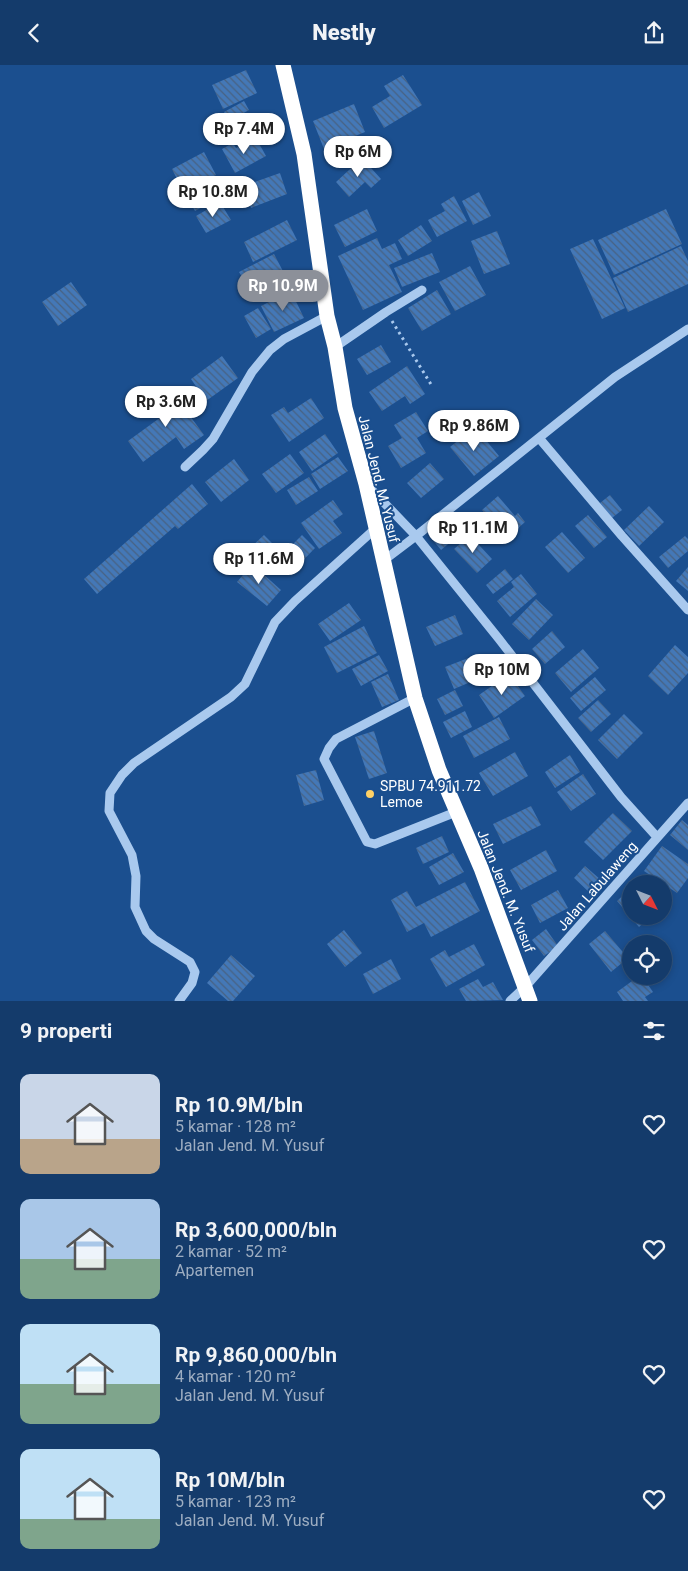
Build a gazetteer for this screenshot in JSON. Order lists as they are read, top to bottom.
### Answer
{
  "streets": {
    "highway": ["Jalan Jend. M. Yusuf"],
    "street": ["Jalan Labulaweng"]
  },
  "crossings": [
    ["Jalan Jend. M. Yusuf", "Jalan Labulaweng"]
  ],
  "places": ["SPBU 74.911.72 Lemoe"],
  "north": "bottom right",
  "page": {
    "header": "Nestly",
    "price": [
      "Rp 7.4M",
      "Rp 6M",
      "Rp 10.8M",
      "Rp 10.9M",
      "Rp 3.6M",
      "Rp 9.86M",
      "Rp 11.1M",
      "Rp 11.6M",
      "Rp 10M"
    ],
    "heading": "9 properti",
    "list": [
      {
        "name": "Rp 10.9M/bln",
        "note": "5 kamar · 128 m² · Jalan Jend. M. Yusuf"
      },
      {
        "name": "Rp 3,600,000/bln",
        "note": "2 kamar · 52 m² · Apartemen"
      },
      {
        "name": "Rp 9,860,000/bln",
        "note": "4 kamar · 120 m² · Jalan Jend. M. Yusuf"
      },
      {
        "name": "Rp 10M/bln",
        "note": "5 kamar · 123 m² · Jalan Jend. M. Yusuf"
      }
    ]
  }
}
